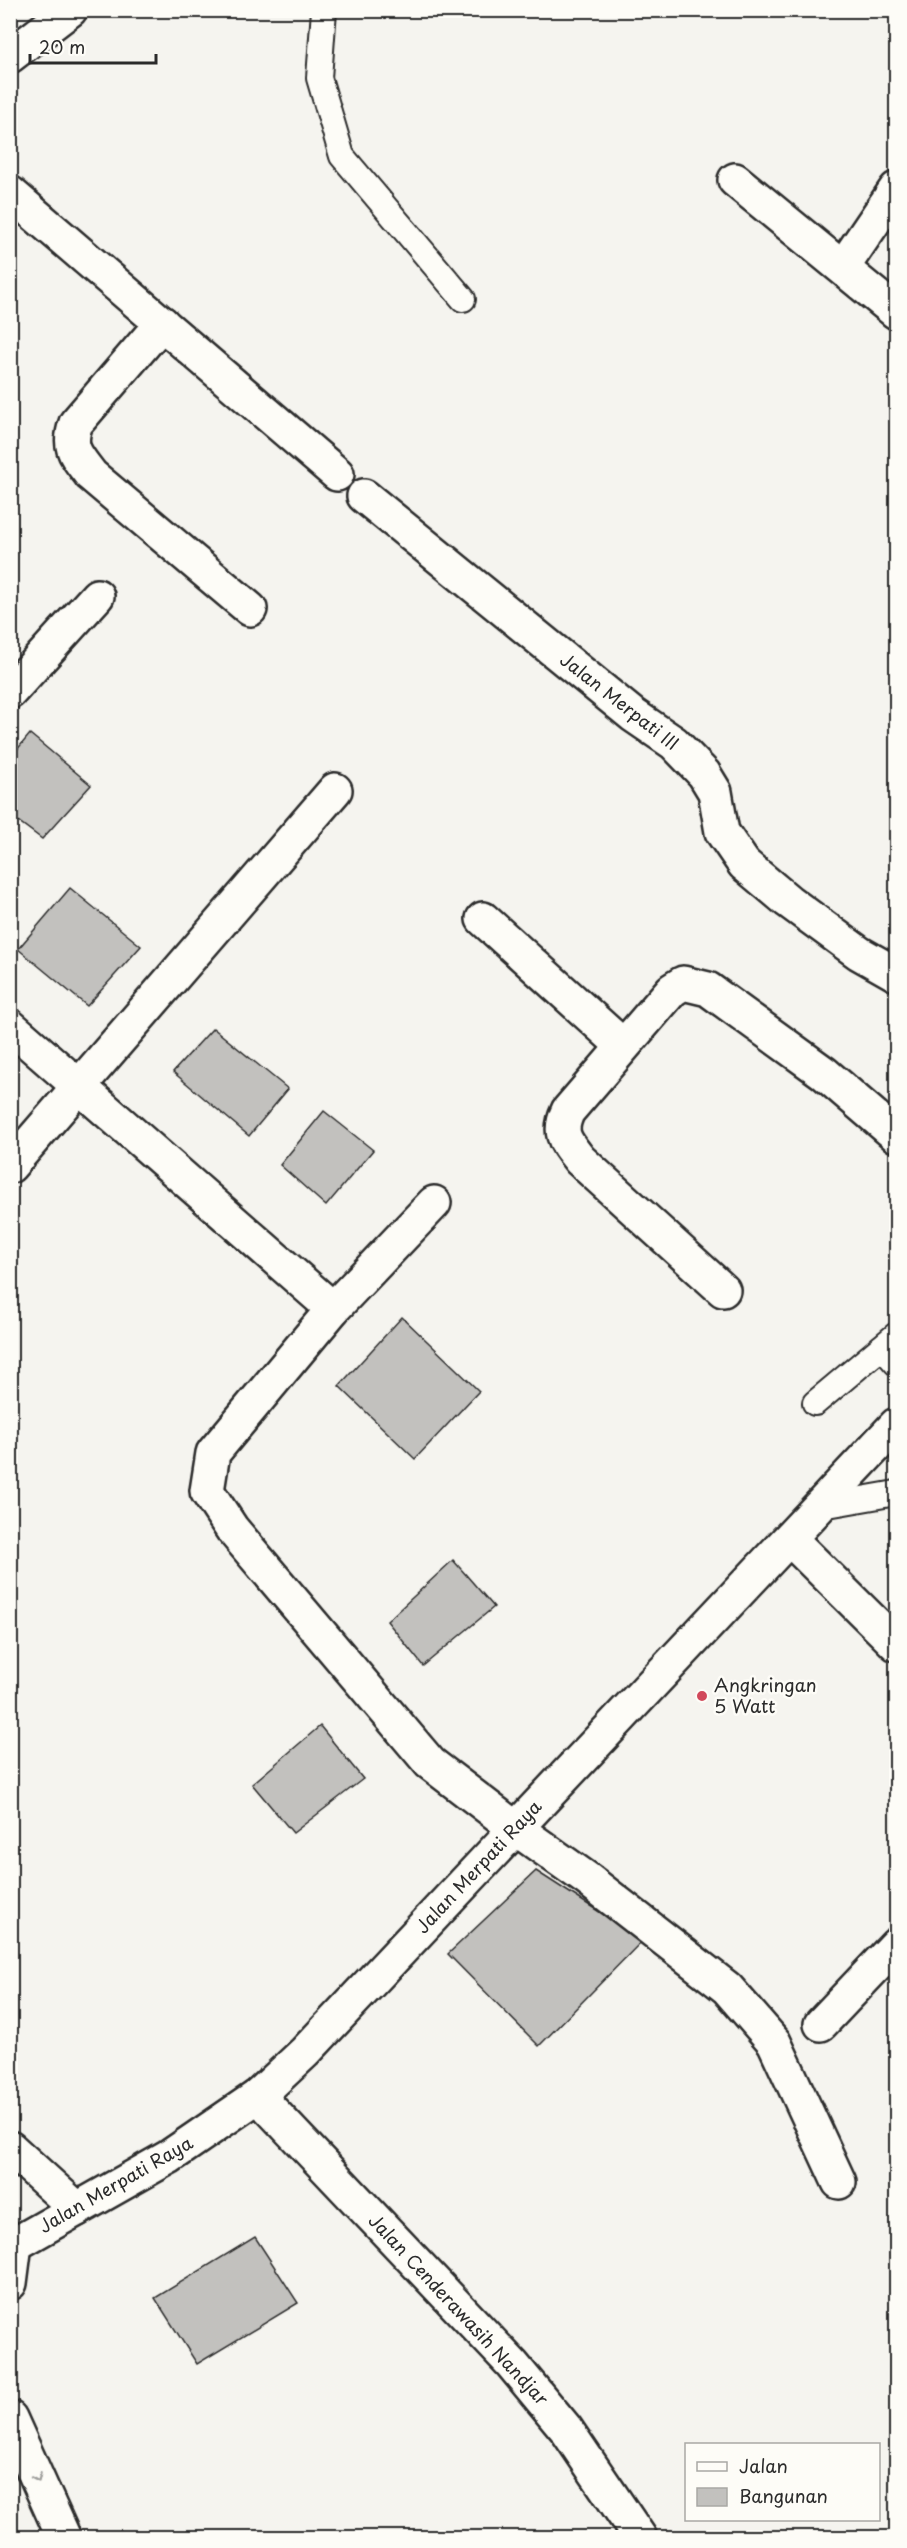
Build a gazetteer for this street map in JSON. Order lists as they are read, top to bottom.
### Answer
{
  "streets": {
    "street": ["Jalan Merpati III", "Jalan Merpati Raya", "Jalan Cenderawasih Nandjar"]
  },
  "crossings": [
    ["Jalan Merpati Raya", "Jalan Cenderawasih Nandjar"]
  ],
  "places": ["Angkringan 5 Watt"],
  "legend": ["Jalan", "Bangunan"],
  "scale_bar": "20 m"
}
